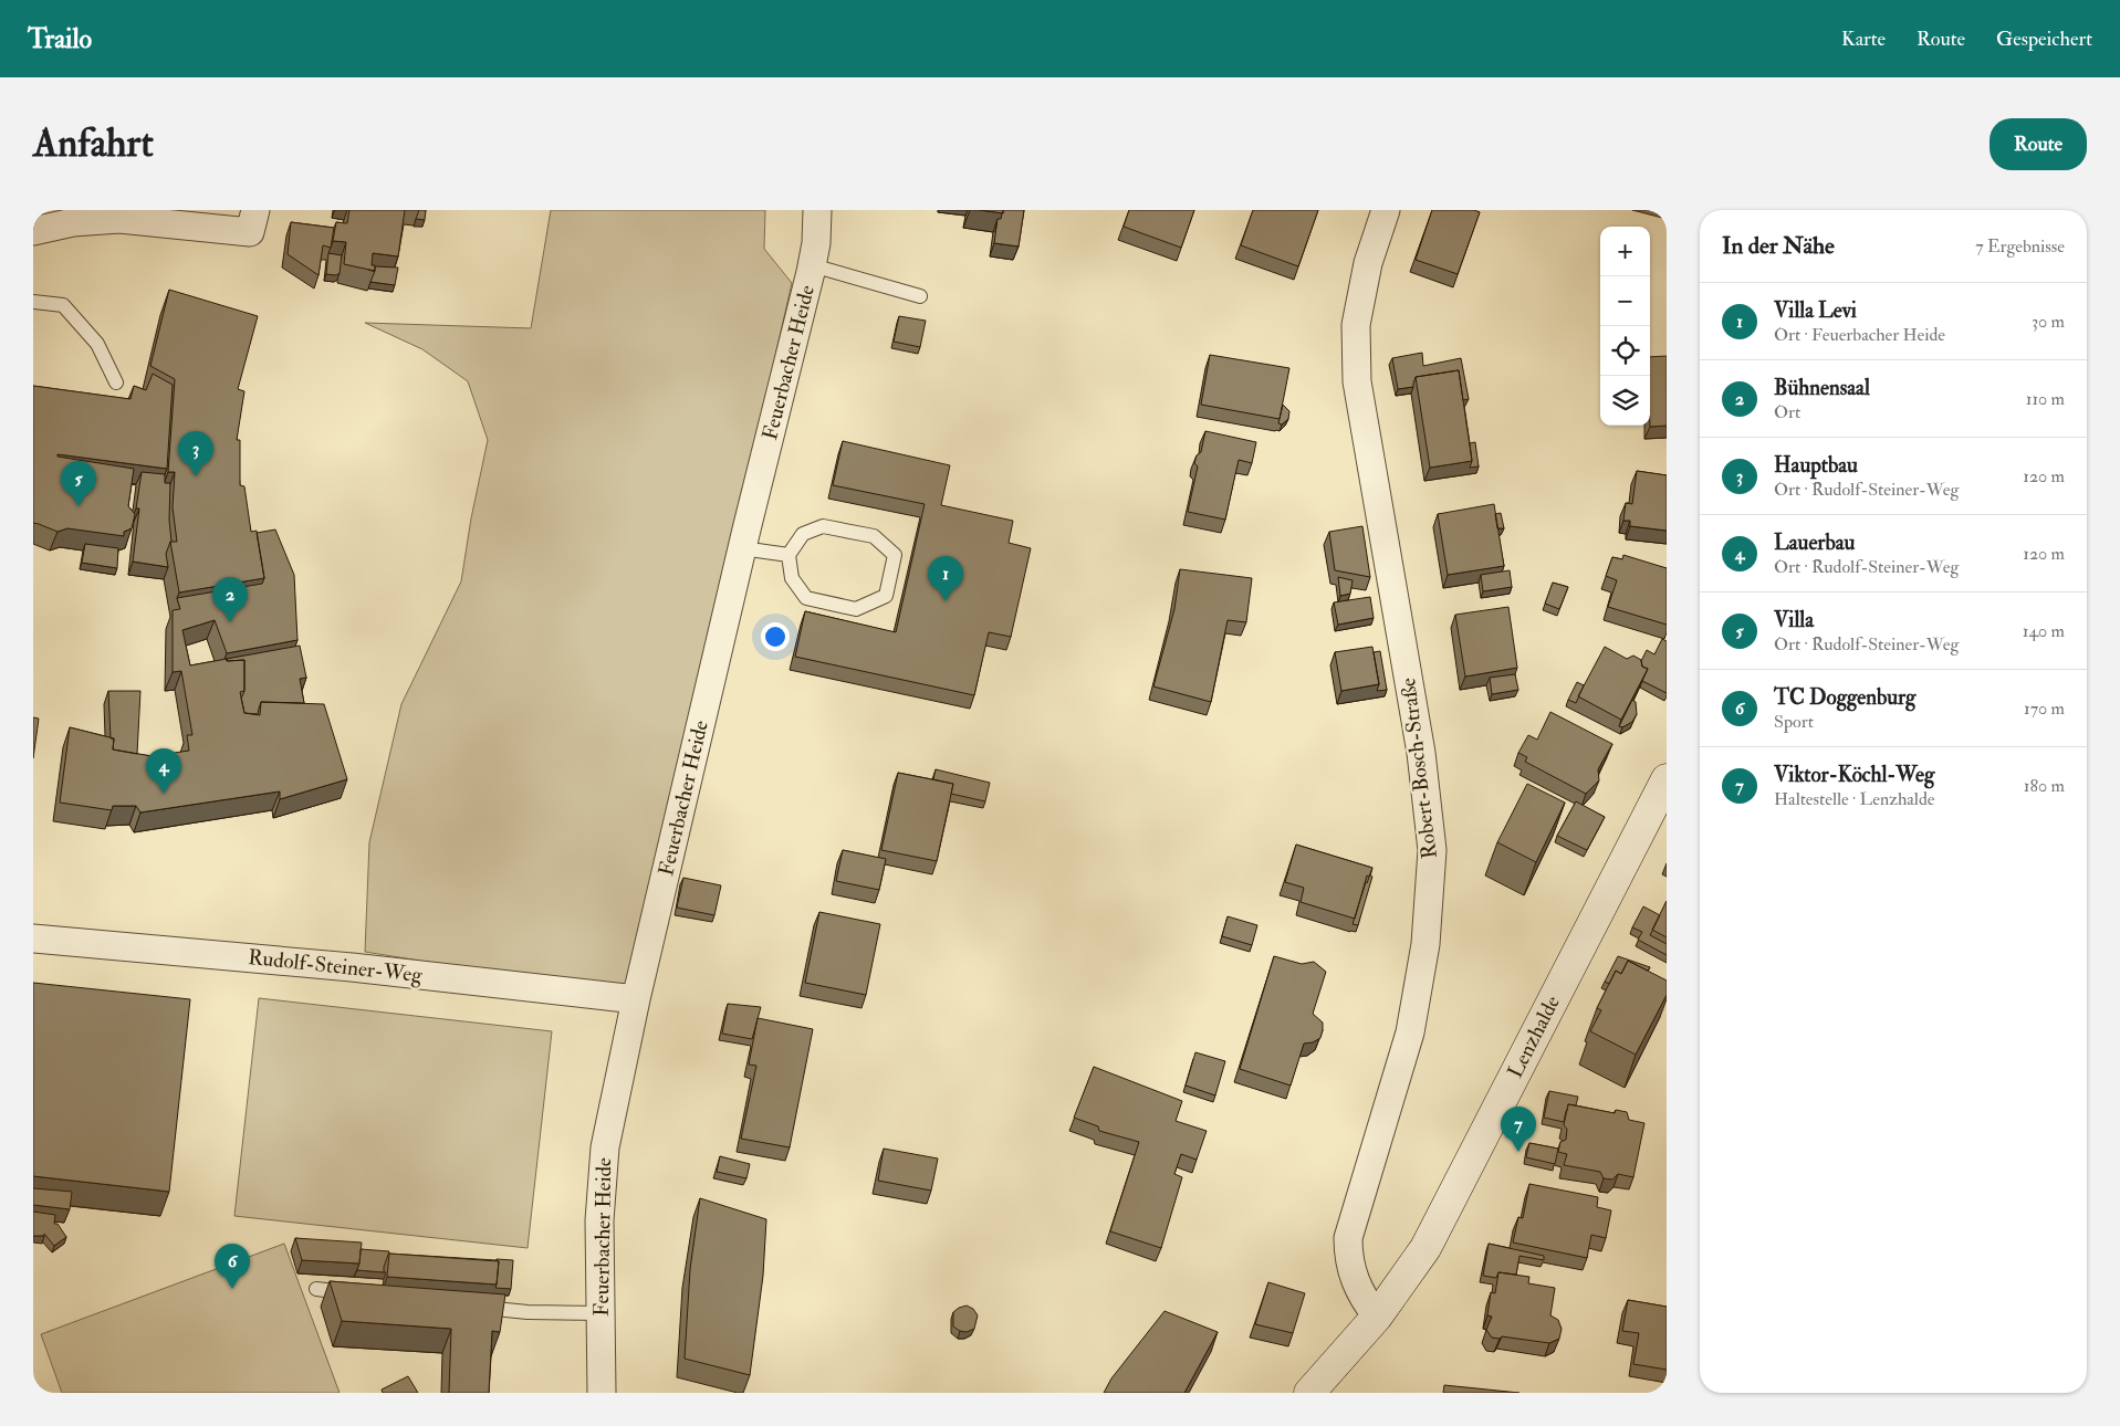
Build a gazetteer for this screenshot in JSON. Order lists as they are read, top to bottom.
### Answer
{
  "streets": {
    "street": [
      "Feuerbacher Heide",
      "Robert-Bosch-Straße",
      "Rudolf-Steiner-Weg",
      "Lenzhalde"
    ]
  },
  "crossings": [
    ["Feuerbacher Heide", "Rudolf-Steiner-Weg"],
    ["Robert-Bosch-Straße", "Lenzhalde"]
  ],
  "page": {
    "header": "Trailo",
    "nav": ["Karte", "Route", "Gespeichert"],
    "buttons": "Route",
    "title": "Anfahrt",
    "heading": ["In der Nähe", "7 Ergebnisse"],
    "map_buttons": ["+", "−"],
    "list": [
      {
        "mark": "1",
        "name": "Villa Levi",
        "note": "Ort · Feuerbacher Heide",
        "value": "30 m"
      },
      {
        "mark": "2",
        "name": "Bühnensaal",
        "note": "Ort",
        "value": "110 m"
      },
      {
        "mark": "3",
        "name": "Hauptbau",
        "note": "Ort · Rudolf-Steiner-Weg",
        "value": "120 m"
      },
      {
        "mark": "4",
        "name": "Lauerbau",
        "note": "Ort · Rudolf-Steiner-Weg",
        "value": "120 m"
      },
      {
        "mark": "5",
        "name": "Villa",
        "note": "Ort · Rudolf-Steiner-Weg",
        "value": "140 m"
      },
      {
        "mark": "6",
        "name": "TC Doggenburg",
        "note": "Sport",
        "value": "170 m"
      },
      {
        "mark": "7",
        "name": "Viktor-Köchl-Weg",
        "note": "Haltestelle · Lenzhalde",
        "value": "180 m"
      }
    ],
    "pins": [
      "3",
      "5",
      "1",
      "2",
      "4",
      "7",
      "6"
    ]
  }
}
